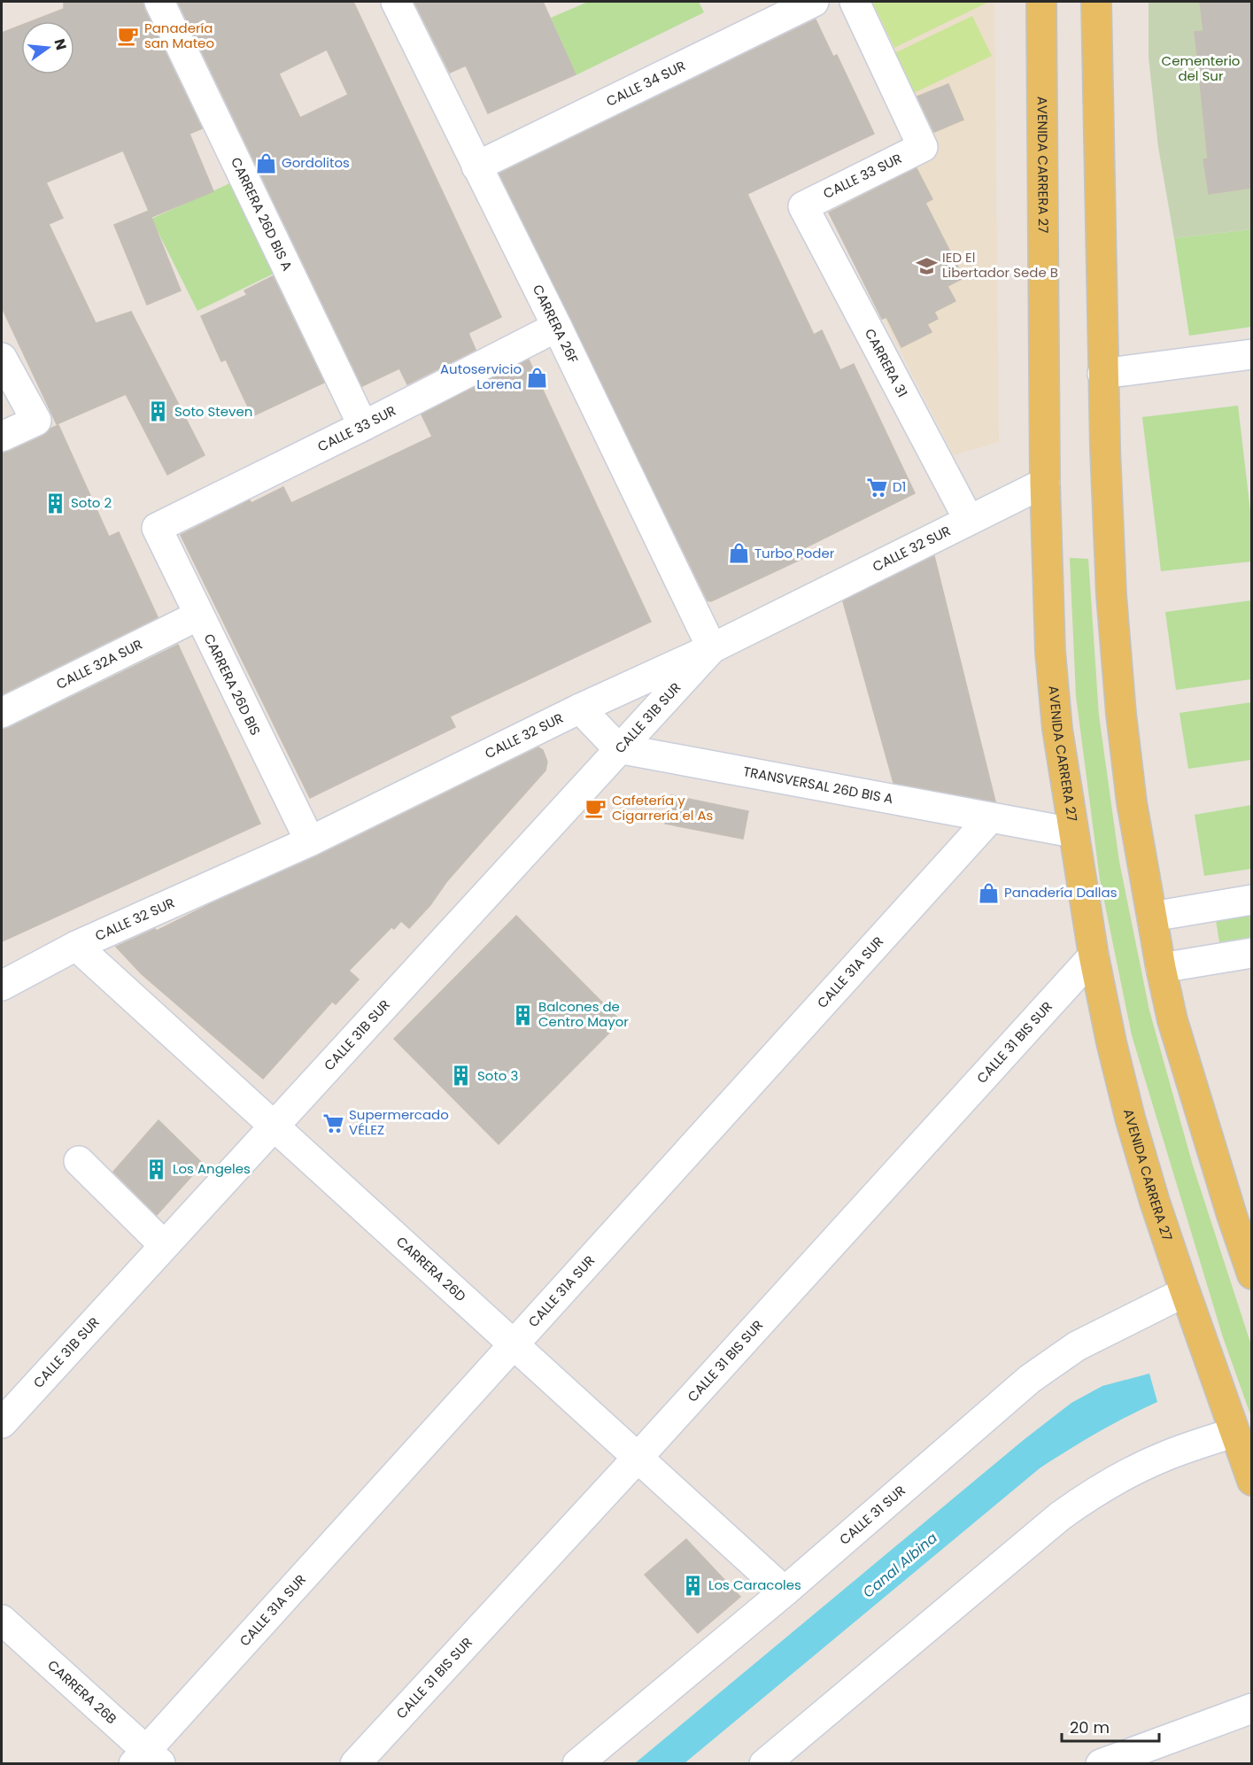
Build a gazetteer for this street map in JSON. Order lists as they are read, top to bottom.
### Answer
{
  "streets": {
    "main road": ["AVENIDA CARRERA 27"],
    "street": [
      "CALLE 34 SUR",
      "CALLE 33 SUR",
      "CARRERA 26D BIS A",
      "CARRERA 26F",
      "CARRERA 31",
      "CALLE 32 SUR",
      "CALLE 32A SUR",
      "CARRERA 26D BIS",
      "CALLE 31B SUR",
      "TRANSVERSAL 26D BIS A",
      "CALLE 31A SUR",
      "CALLE 31 BIS SUR",
      "CARRERA 26D",
      "CALLE 31 SUR",
      "CARRERA 26B"
    ]
  },
  "crossings": [
    ["CALLE 34 SUR", "CARRERA 26F"],
    ["AVENIDA CARRERA 27", "CALLE 32 SUR"],
    ["AVENIDA CARRERA 27", "TRANSVERSAL 26D BIS A"],
    ["AVENIDA CARRERA 27", "CALLE 31 BIS SUR"],
    ["AVENIDA CARRERA 27", "CALLE 31 SUR"],
    ["CALLE 33 SUR", "CARRERA 26D BIS A"],
    ["CALLE 33 SUR", "CARRERA 26F"],
    ["CALLE 33 SUR", "CARRERA 31"],
    ["CALLE 33 SUR", "CARRERA 26D BIS"],
    ["CARRERA 26F", "CALLE 32 SUR"],
    ["CARRERA 26F", "CALLE 31B SUR"],
    ["CARRERA 31", "CALLE 32 SUR"],
    ["CALLE 32 SUR", "CARRERA 26D BIS"],
    ["CALLE 32 SUR", "CALLE 31B SUR"],
    ["CALLE 32 SUR", "CARRERA 26D"],
    ["CALLE 32A SUR", "CARRERA 26D BIS"],
    ["CALLE 31B SUR", "TRANSVERSAL 26D BIS A"],
    ["CALLE 31B SUR", "CARRERA 26D"],
    ["TRANSVERSAL 26D BIS A", "CALLE 31A SUR"],
    ["CALLE 31A SUR", "CARRERA 26D"],
    ["CALLE 31A SUR", "CARRERA 26B"],
    ["CALLE 31 BIS SUR", "CARRERA 26D"],
    ["CARRERA 26D", "CALLE 31 SUR"]
  ],
  "water": ["Canal Albina"],
  "parks": ["Cementerio del Sur"],
  "places": {
    "cafe": ["Panadería san Mateo", "Cafetería y Cigarrería el As"],
    "shop": [
      "Gordolitos",
      "Autoservicio Lorena",
      "Turbo Poder",
      "Panadería Dallas"
    ],
    "school or university": ["IED El Libertador Sede B"],
    "building": [
      "Soto Steven",
      "Soto 2",
      "Balcones de Centro Mayor",
      "Soto 3",
      "Los Angeles",
      "Los Caracoles"
    ],
    "supermarket": ["D1", "Supermercado VÉLEZ"]
  },
  "scale_bar": "20 m",
  "north": "right"
}
